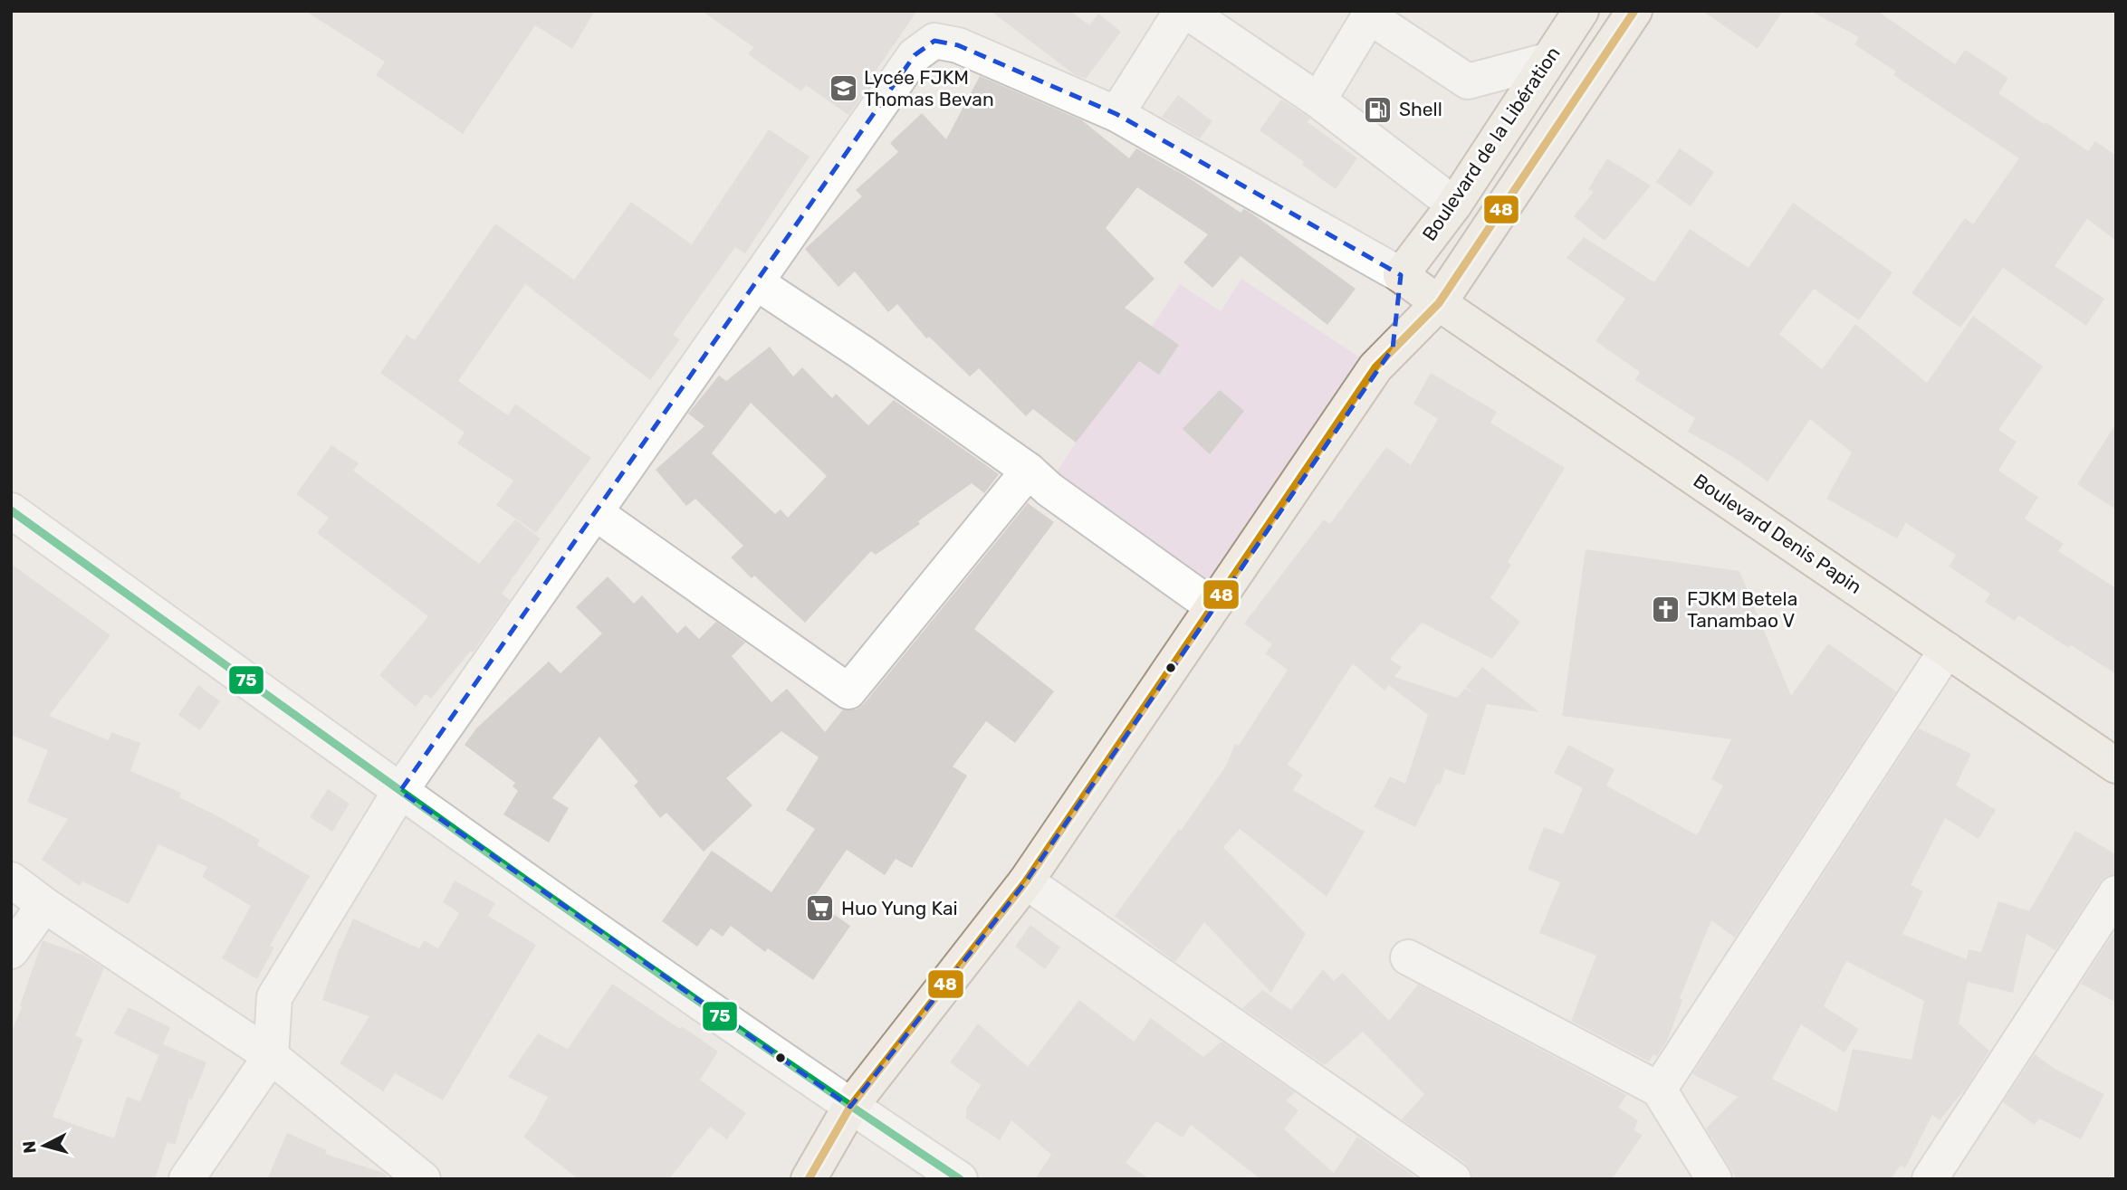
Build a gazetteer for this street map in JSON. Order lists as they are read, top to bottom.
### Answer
{
  "streets": {
    "main road": ["Boulevard de la Libération", "Boulevard Denis Papin"]
  },
  "crossings": [
    ["Boulevard de la Libération", "Boulevard Denis Papin"]
  ],
  "places": {
    "school or university": ["Lycée FJKM Thomas Bevan"],
    "fuel station": ["Shell"],
    "church": ["FJKM Betela Tanambao V"],
    "supermarket": ["Huo Yung Kai"]
  },
  "lines": ["transit line 48", "transit line 75"],
  "north": "left"
}
